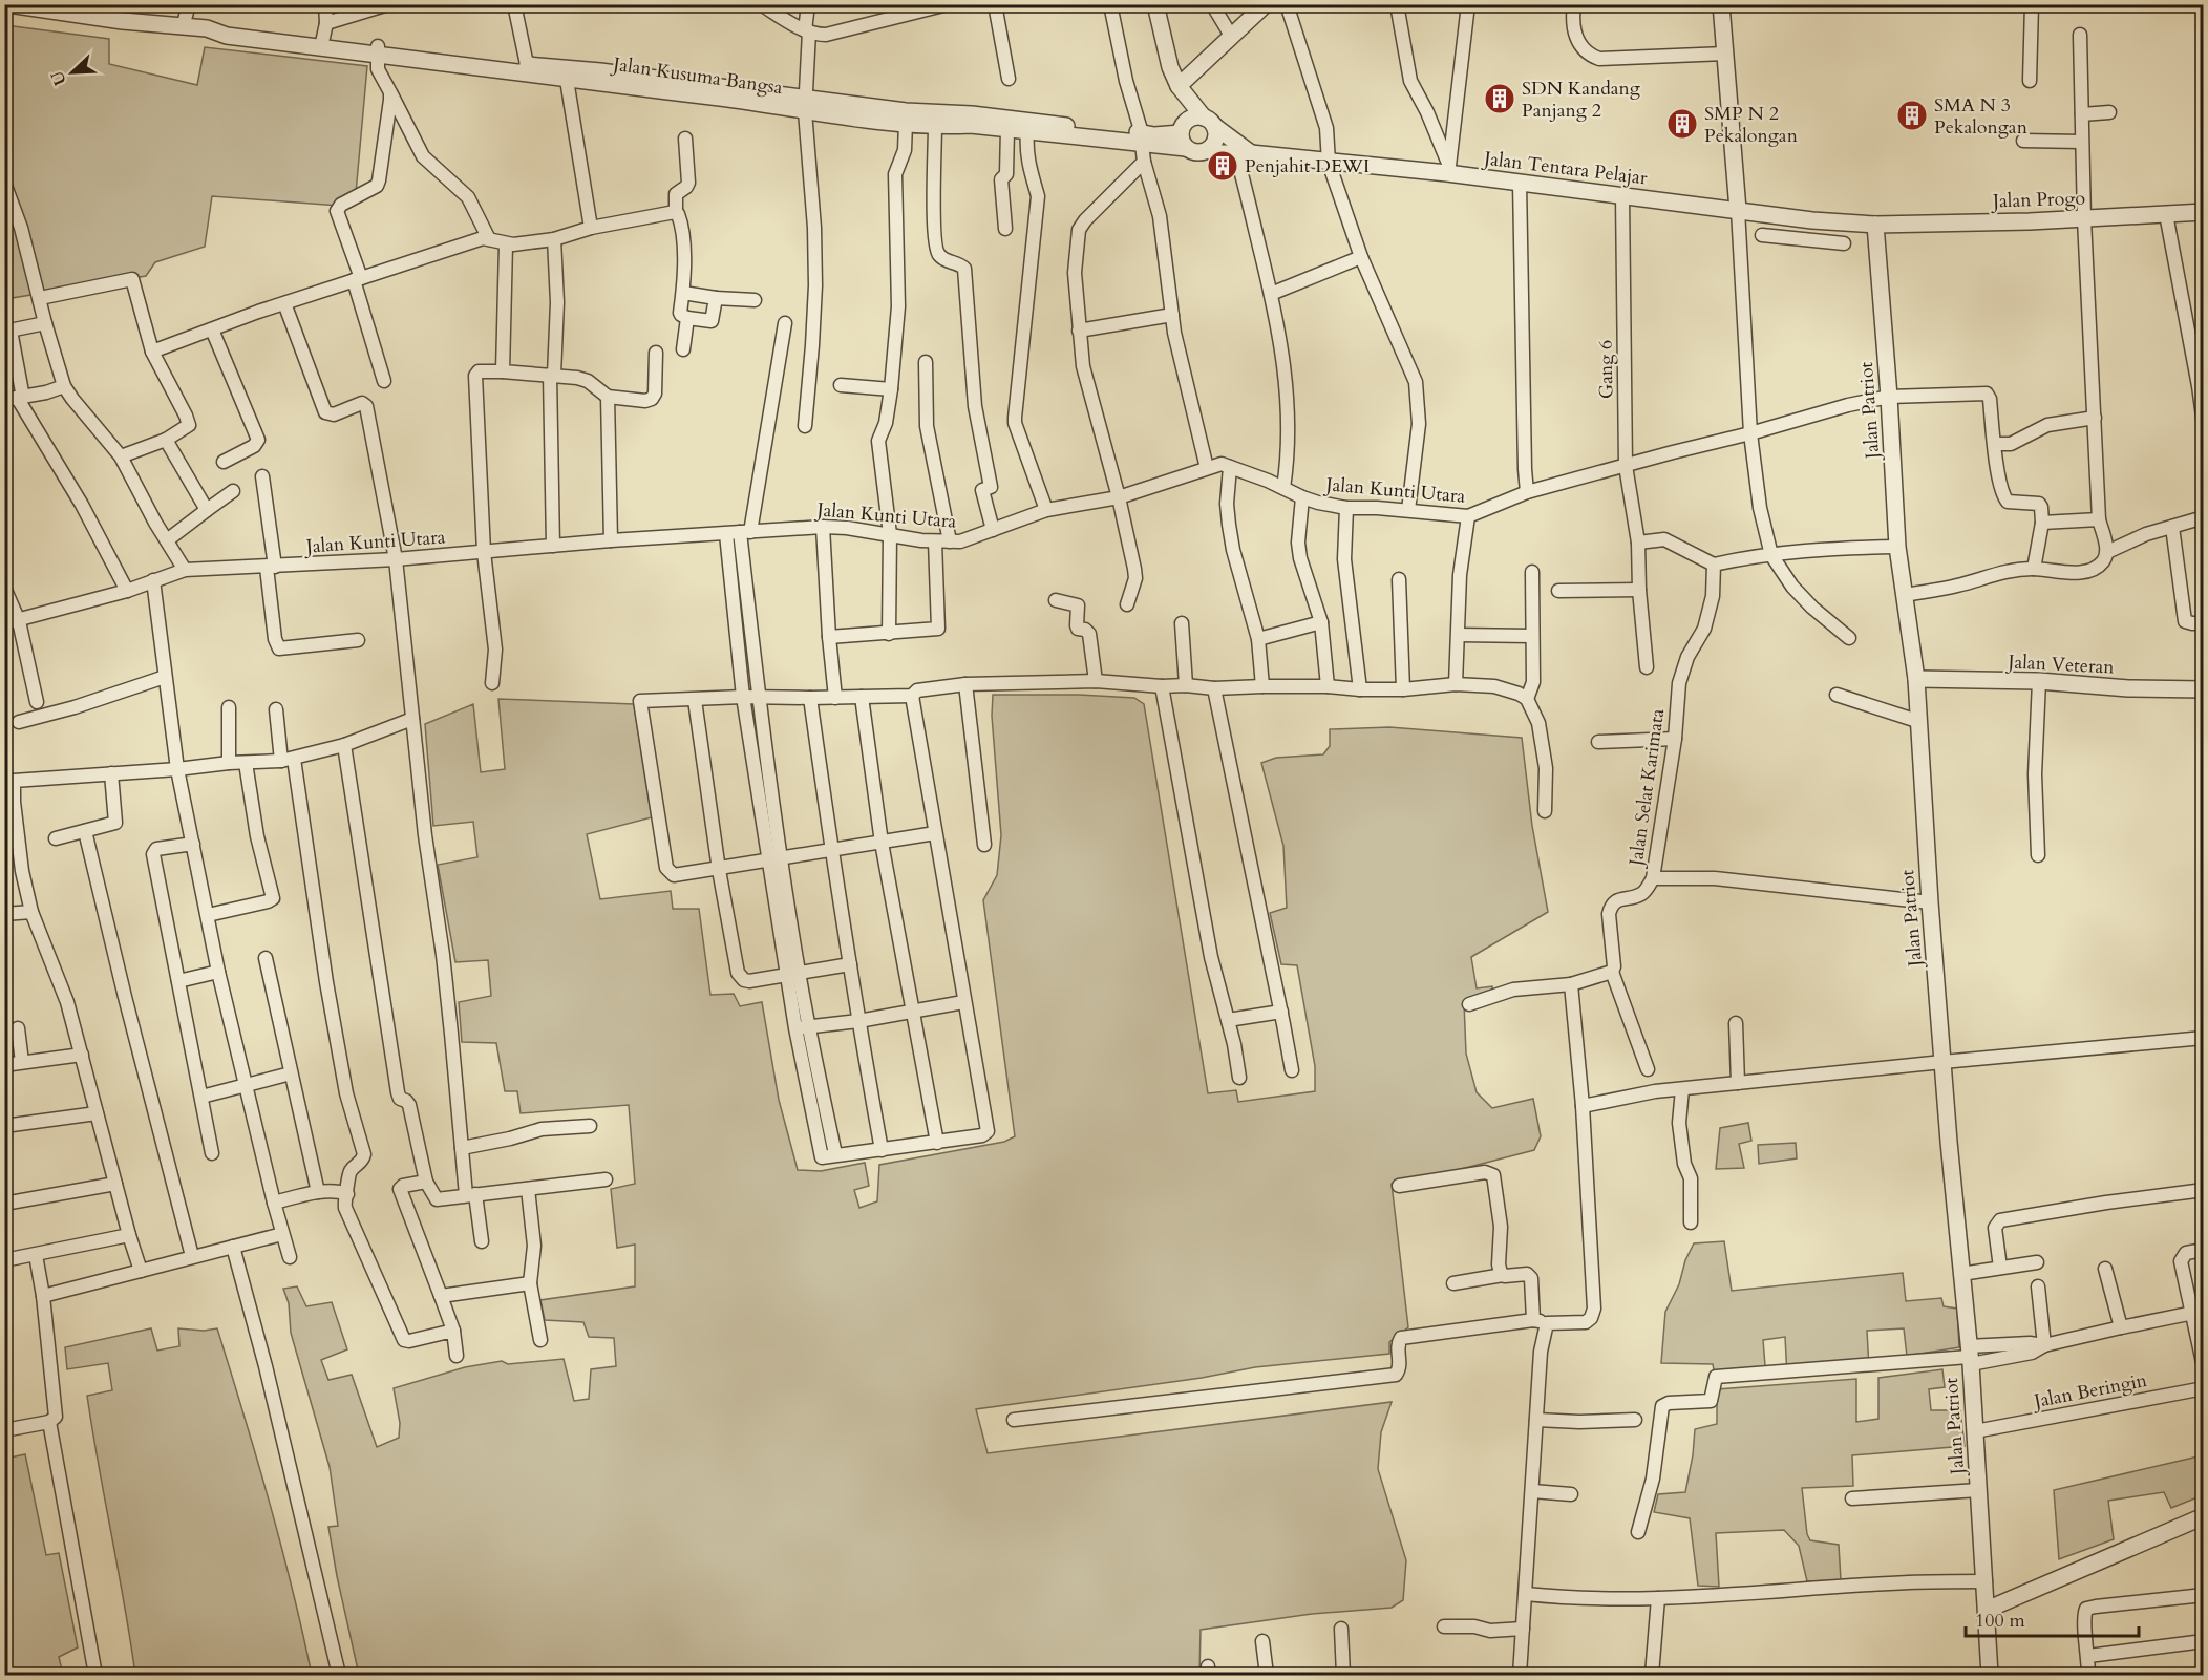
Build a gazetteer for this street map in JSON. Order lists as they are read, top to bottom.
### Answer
{
  "streets": {
    "street": [
      "Jalan Kusuma Bangsa",
      "Jalan Tentara Pelajar",
      "Jalan Progo",
      "Gang 6",
      "Jalan Patriot",
      "Jalan Kunti Utara",
      "Jalan Veteran",
      "Jalan Selat Karimata",
      "Jalan Beringin"
    ]
  },
  "crossings": [
    ["Jalan Kusuma Bangsa", "Jalan Tentara Pelajar"],
    ["Jalan Tentara Pelajar", "Jalan Progo"],
    ["Jalan Tentara Pelajar", "Gang 6"],
    ["Jalan Tentara Pelajar", "Jalan Patriot"],
    ["Jalan Progo", "Jalan Patriot"],
    ["Gang 6", "Jalan Kunti Utara"],
    ["Jalan Patriot", "Jalan Kunti Utara"],
    ["Jalan Patriot", "Jalan Veteran"],
    ["Jalan Patriot", "Jalan Beringin"]
  ],
  "places": {
    "building": [
      "SDN Kandang Panjang 2",
      "SMA N 3 Pekalongan",
      "SMP N 2 Pekalongan",
      "Penjahit DEWI"
    ]
  },
  "scale_bar": "100 m",
  "north": "bottom left"
}
